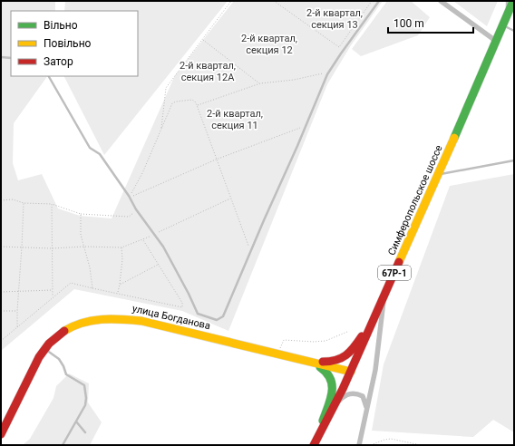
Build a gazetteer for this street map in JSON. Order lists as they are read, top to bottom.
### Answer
{
  "streets": {
    "main road": ["Симферопольское шоссе", "67Р-1", "улица Богданова"]
  },
  "crossings": [
    ["Симферопольское шоссе", "улица Богданова"]
  ],
  "parks": [
    "2-й квартал, секция 13",
    "2-й квартал, секция 12",
    "2-й квартал, секция 12А",
    "2-й квартал, секция 11"
  ],
  "legend": ["Вільно", "Повільно", "Затор"],
  "scale_bar": "100 m"
}
